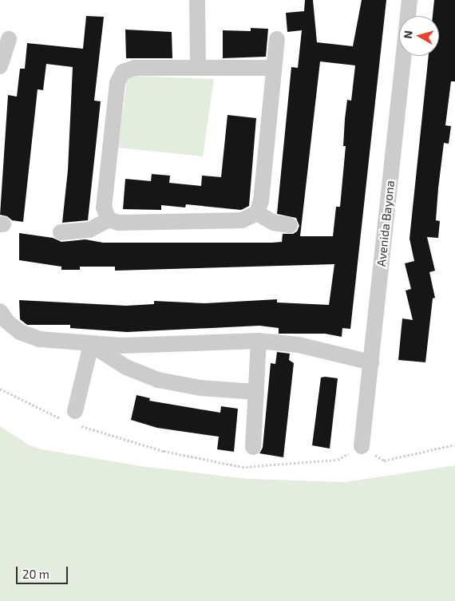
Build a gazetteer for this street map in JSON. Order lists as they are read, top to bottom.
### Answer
{
  "streets": {
    "street": ["Avenida Bayona"]
  },
  "scale_bar": "20 m",
  "north": "left"
}
